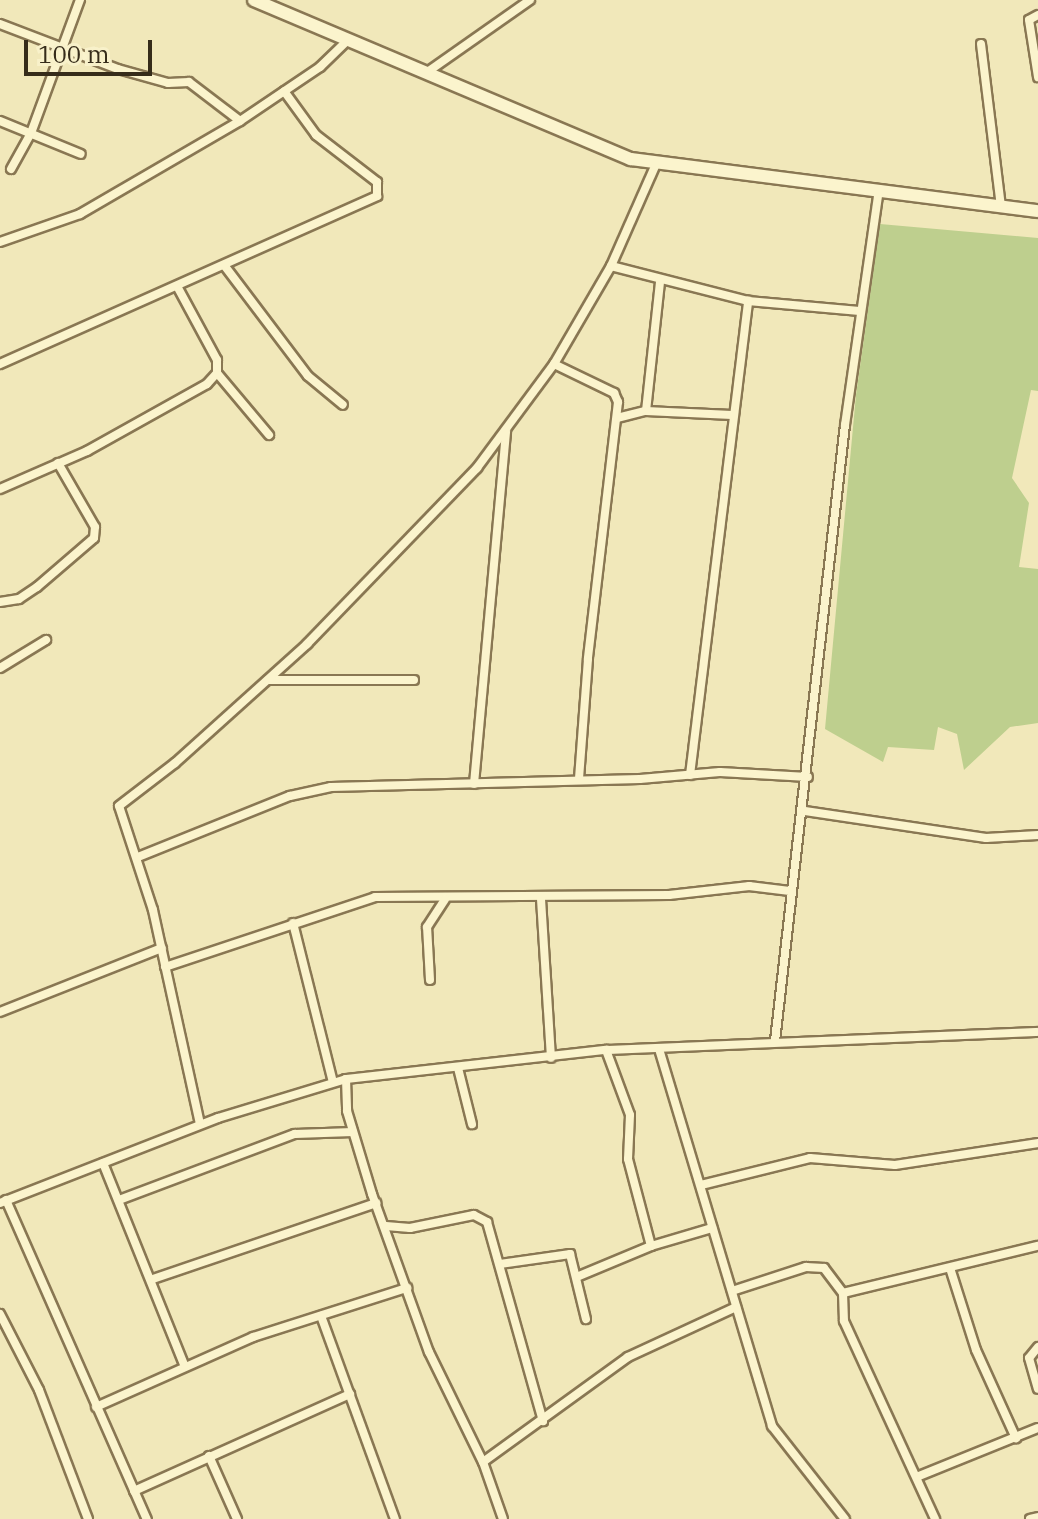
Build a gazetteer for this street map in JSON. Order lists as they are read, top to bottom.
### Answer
{
  "scale_bar": "100 m"
}
